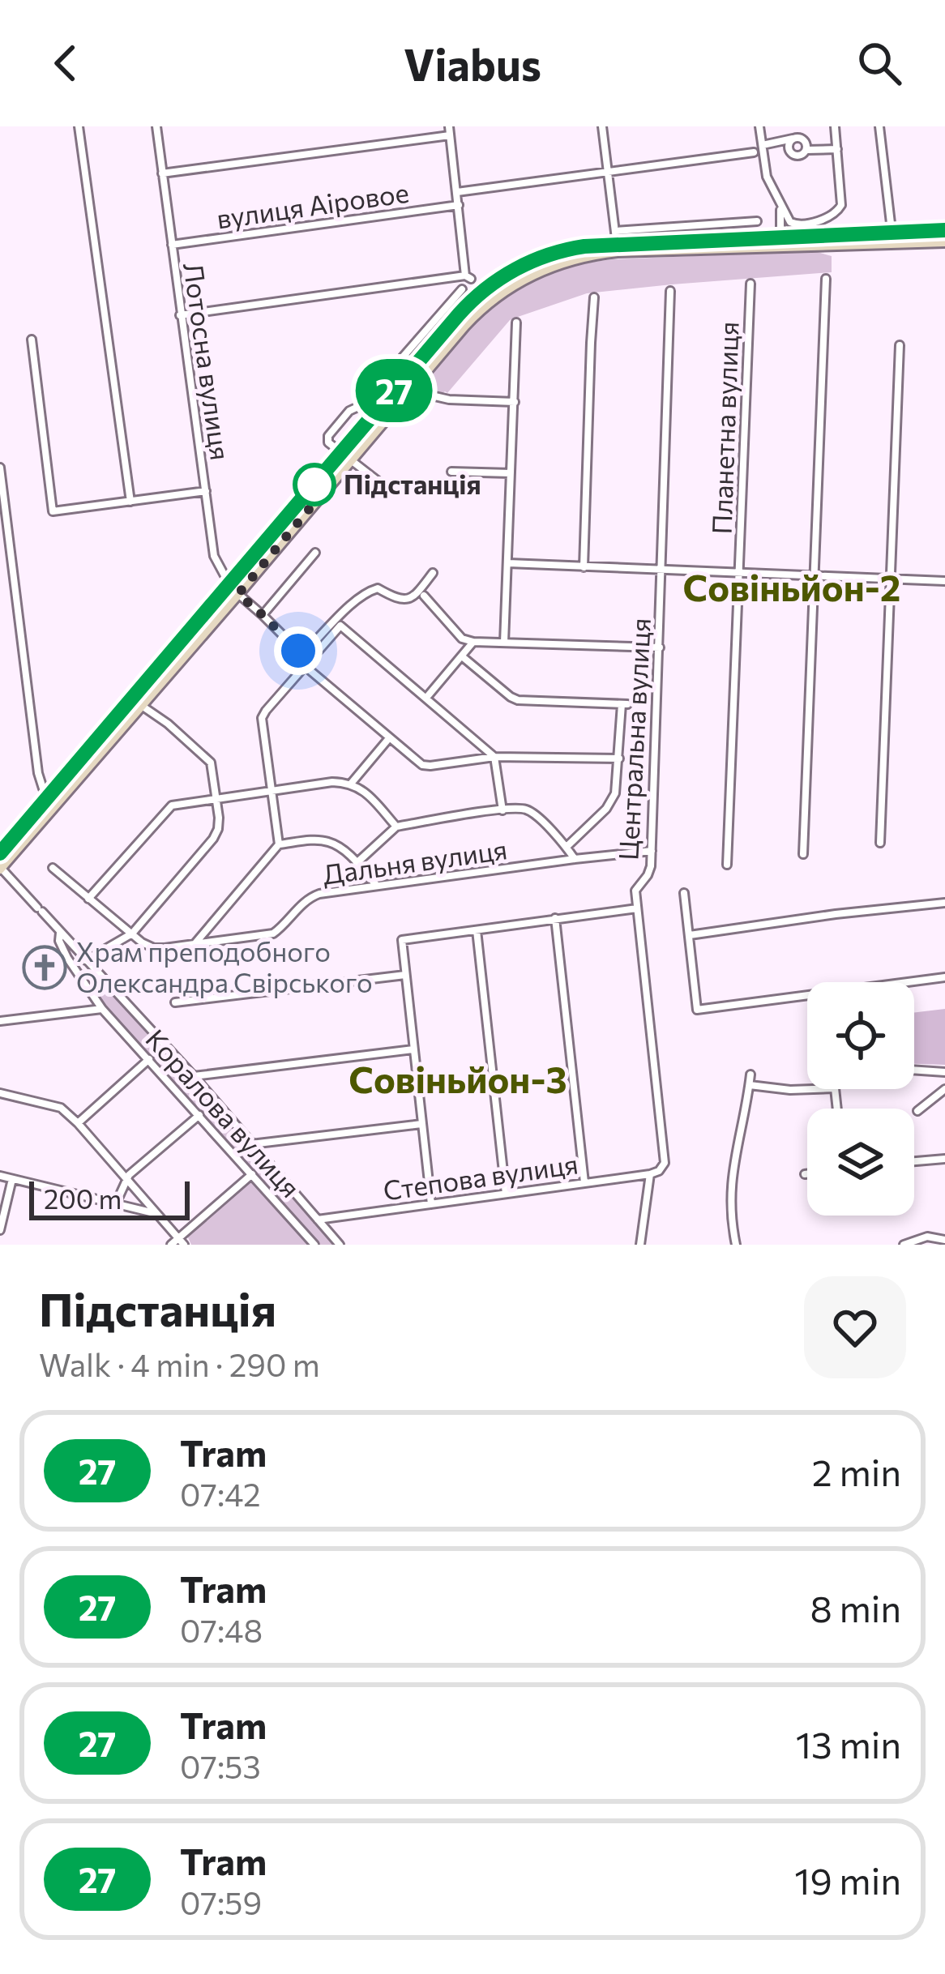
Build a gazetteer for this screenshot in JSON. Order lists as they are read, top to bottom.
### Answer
{
  "streets": {
    "street": [
      "вулиця Аіровое",
      "Лотосна вулиця",
      "Планетна вулиця",
      "Центральна вулиця",
      "Дальня вулиця",
      "Коралова вулиця",
      "Степова вулиця"
    ]
  },
  "crossings": [
    ["вулиця Аіровое", "Лотосна вулиця"],
    ["Центральна вулиця", "Дальня вулиця"],
    ["Центральна вулиця", "Степова вулиця"]
  ],
  "districts": ["Совіньйон-2", "Совіньйон-3"],
  "places": {
    "other": ["Підстанція"],
    "church": ["Храм преподобного Олександра Свірського"]
  },
  "lines": ["tram line 27"],
  "scale_bar": "200 m",
  "page": {
    "header": "Viabus",
    "on_map": "27",
    "scale": "200 m",
    "heading": ["Підстанція", "Walk · 4 min · 290 m"],
    "list": [
      {
        "mark": "27",
        "name": "Tram",
        "note": "07:42",
        "value": "2 min"
      },
      {
        "mark": "27",
        "name": "Tram",
        "note": "07:48",
        "value": "8 min"
      },
      {
        "mark": "27",
        "name": "Tram",
        "note": "07:53",
        "value": "13 min"
      },
      {
        "mark": "27",
        "name": "Tram",
        "note": "07:59",
        "value": "19 min"
      }
    ]
  }
}
